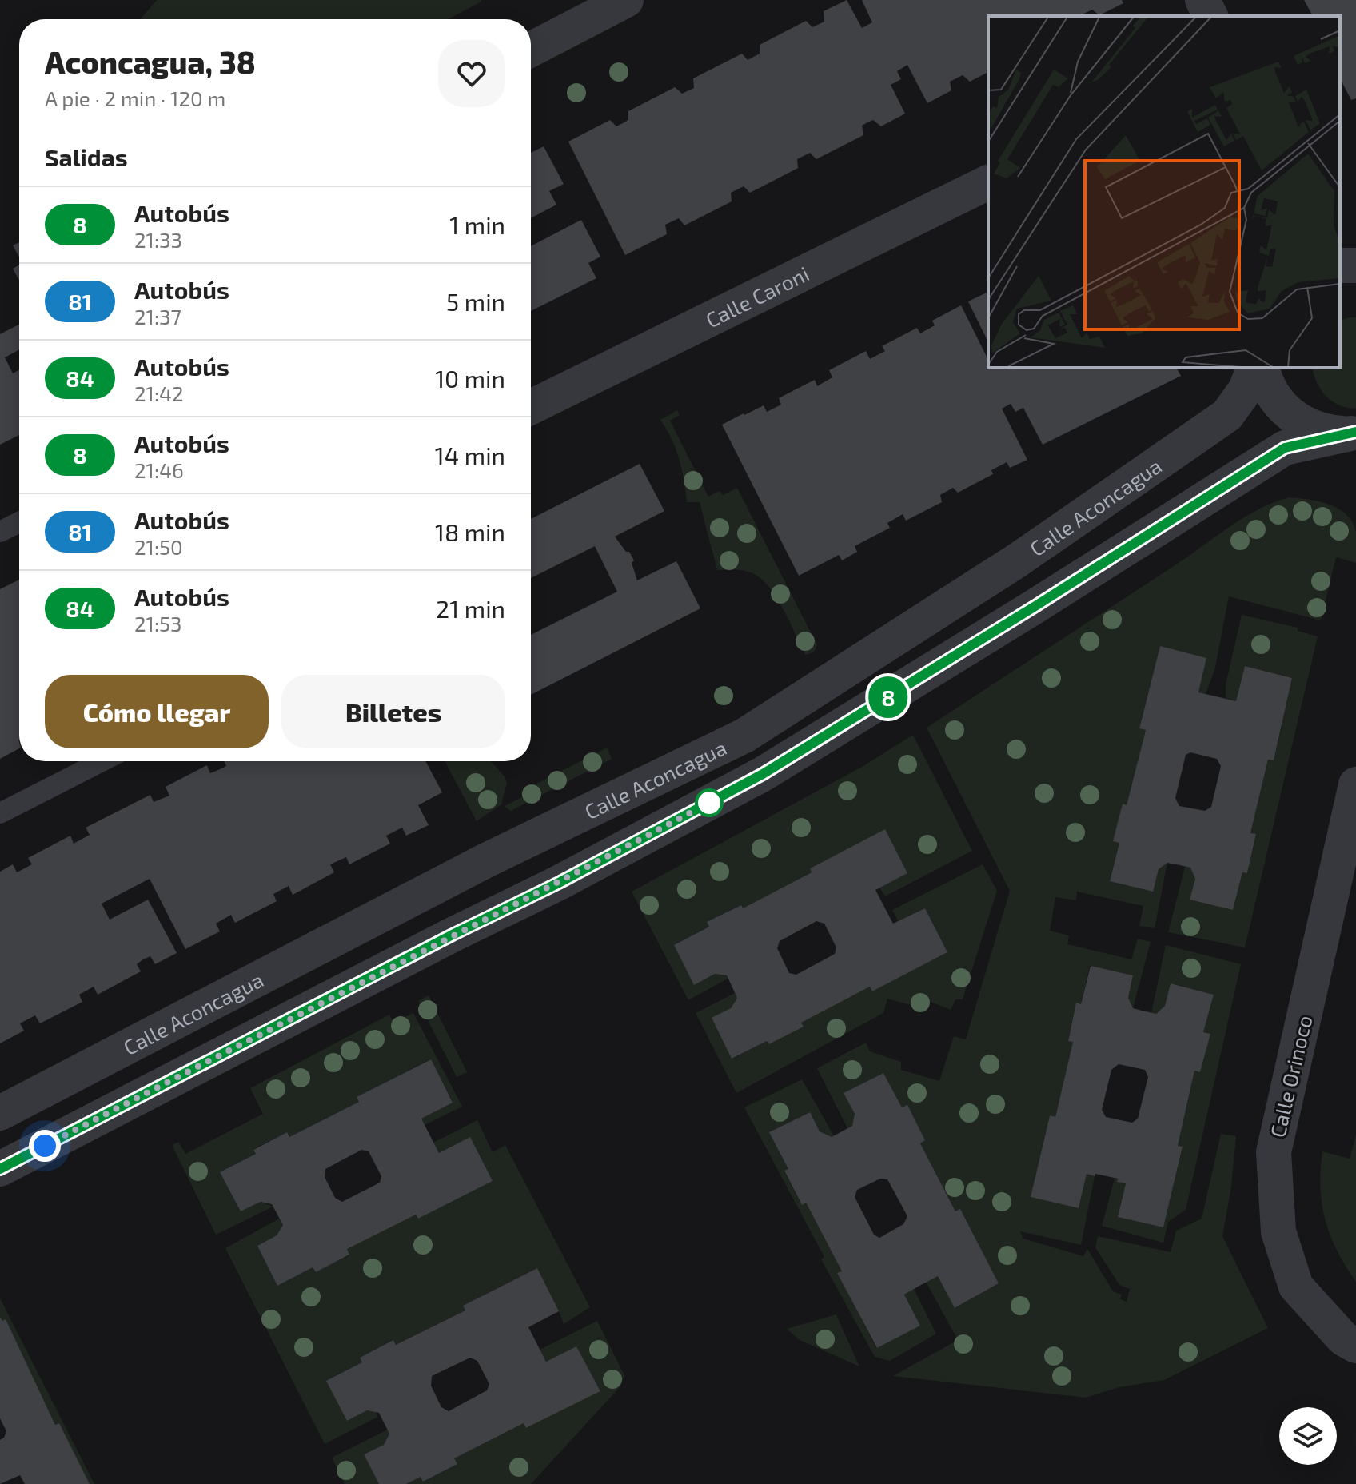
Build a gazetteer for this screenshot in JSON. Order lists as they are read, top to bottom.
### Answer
{
  "streets": {
    "street": ["Calle Caroni", "Calle Aconcagua", "Calle Orinoco"]
  },
  "lines": ["bus line 8"],
  "page": {
    "on_map": "8",
    "heading": [
      ["Aconcagua, 38", "A pie · 2 min · 120 m"],
      "Salidas"
    ],
    "list": [
      {
        "mark": "8",
        "name": "Autobús",
        "note": "21:33",
        "value": "1 min"
      },
      {
        "mark": "81",
        "name": "Autobús",
        "note": "21:37",
        "value": "5 min"
      },
      {
        "mark": "84",
        "name": "Autobús",
        "note": "21:42",
        "value": "10 min"
      },
      {
        "mark": "8",
        "name": "Autobús",
        "note": "21:46",
        "value": "14 min"
      },
      {
        "mark": "81",
        "name": "Autobús",
        "note": "21:50",
        "value": "18 min"
      },
      {
        "mark": "84",
        "name": "Autobús",
        "note": "21:53",
        "value": "21 min"
      }
    ],
    "buttons": ["Cómo llegar", "Billetes"]
  }
}
